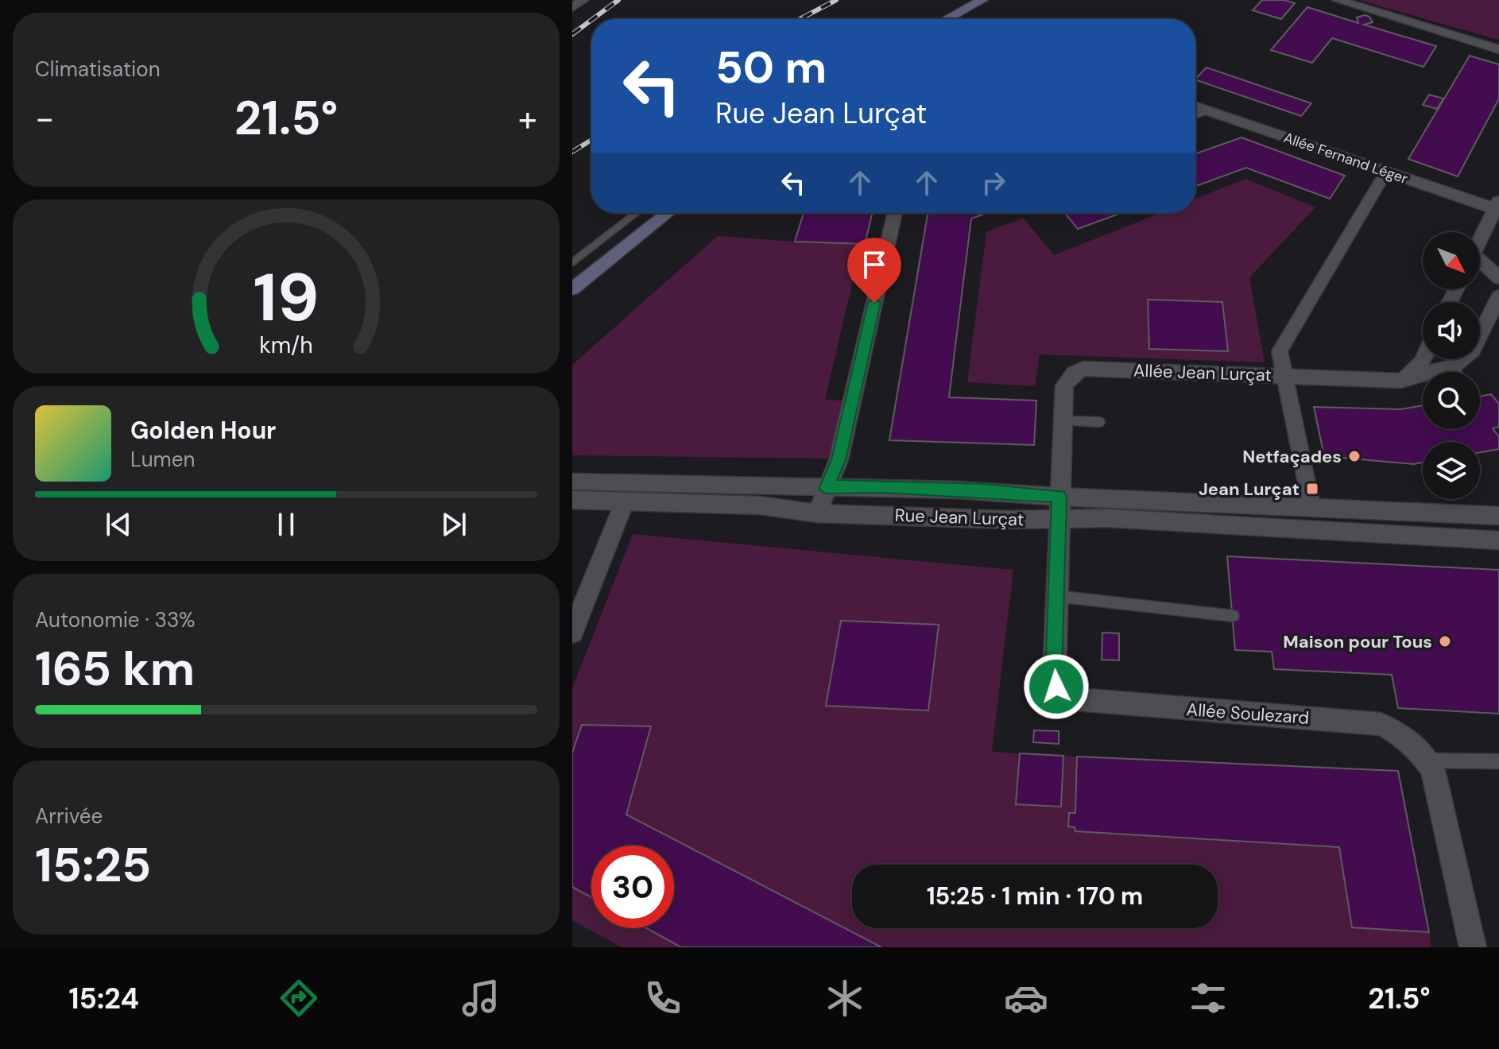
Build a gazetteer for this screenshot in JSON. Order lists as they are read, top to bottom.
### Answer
{
  "streets": {
    "street": [
      "Allée Fernand Léger",
      "Allée Jean Lurçat",
      "Rue Jean Lurçat",
      "Allée Soulezard"
    ]
  },
  "crossings": [
    ["Allée Jean Lurçat", "Rue Jean Lurçat"],
    ["Allée Jean Lurçat", "Allée Soulezard"],
    ["Rue Jean Lurçat", "Allée Soulezard"]
  ],
  "places": {
    "other": ["Netfaçades", "Maison pour Tous"],
    "transit": ["Jean Lurçat"]
  },
  "north": "bottom right",
  "page": {
    "tile": [
      "Climatisation",
      ["Autonomie · 33%", "165 km"],
      ["Arrivée", "15:25"]
    ],
    "turn": ["50 m", "Rue Jean Lurçat"],
    "heat": ["−", "21.5°", "+"],
    "song": ["Golden Hour", "Lumen"],
    "limit": "30",
    "trip": "15:25 · 1 min · 170 m",
    "tabs": ["15:24", "21.5°"],
    "gauge": ["19", "km/h"]
  }
}
